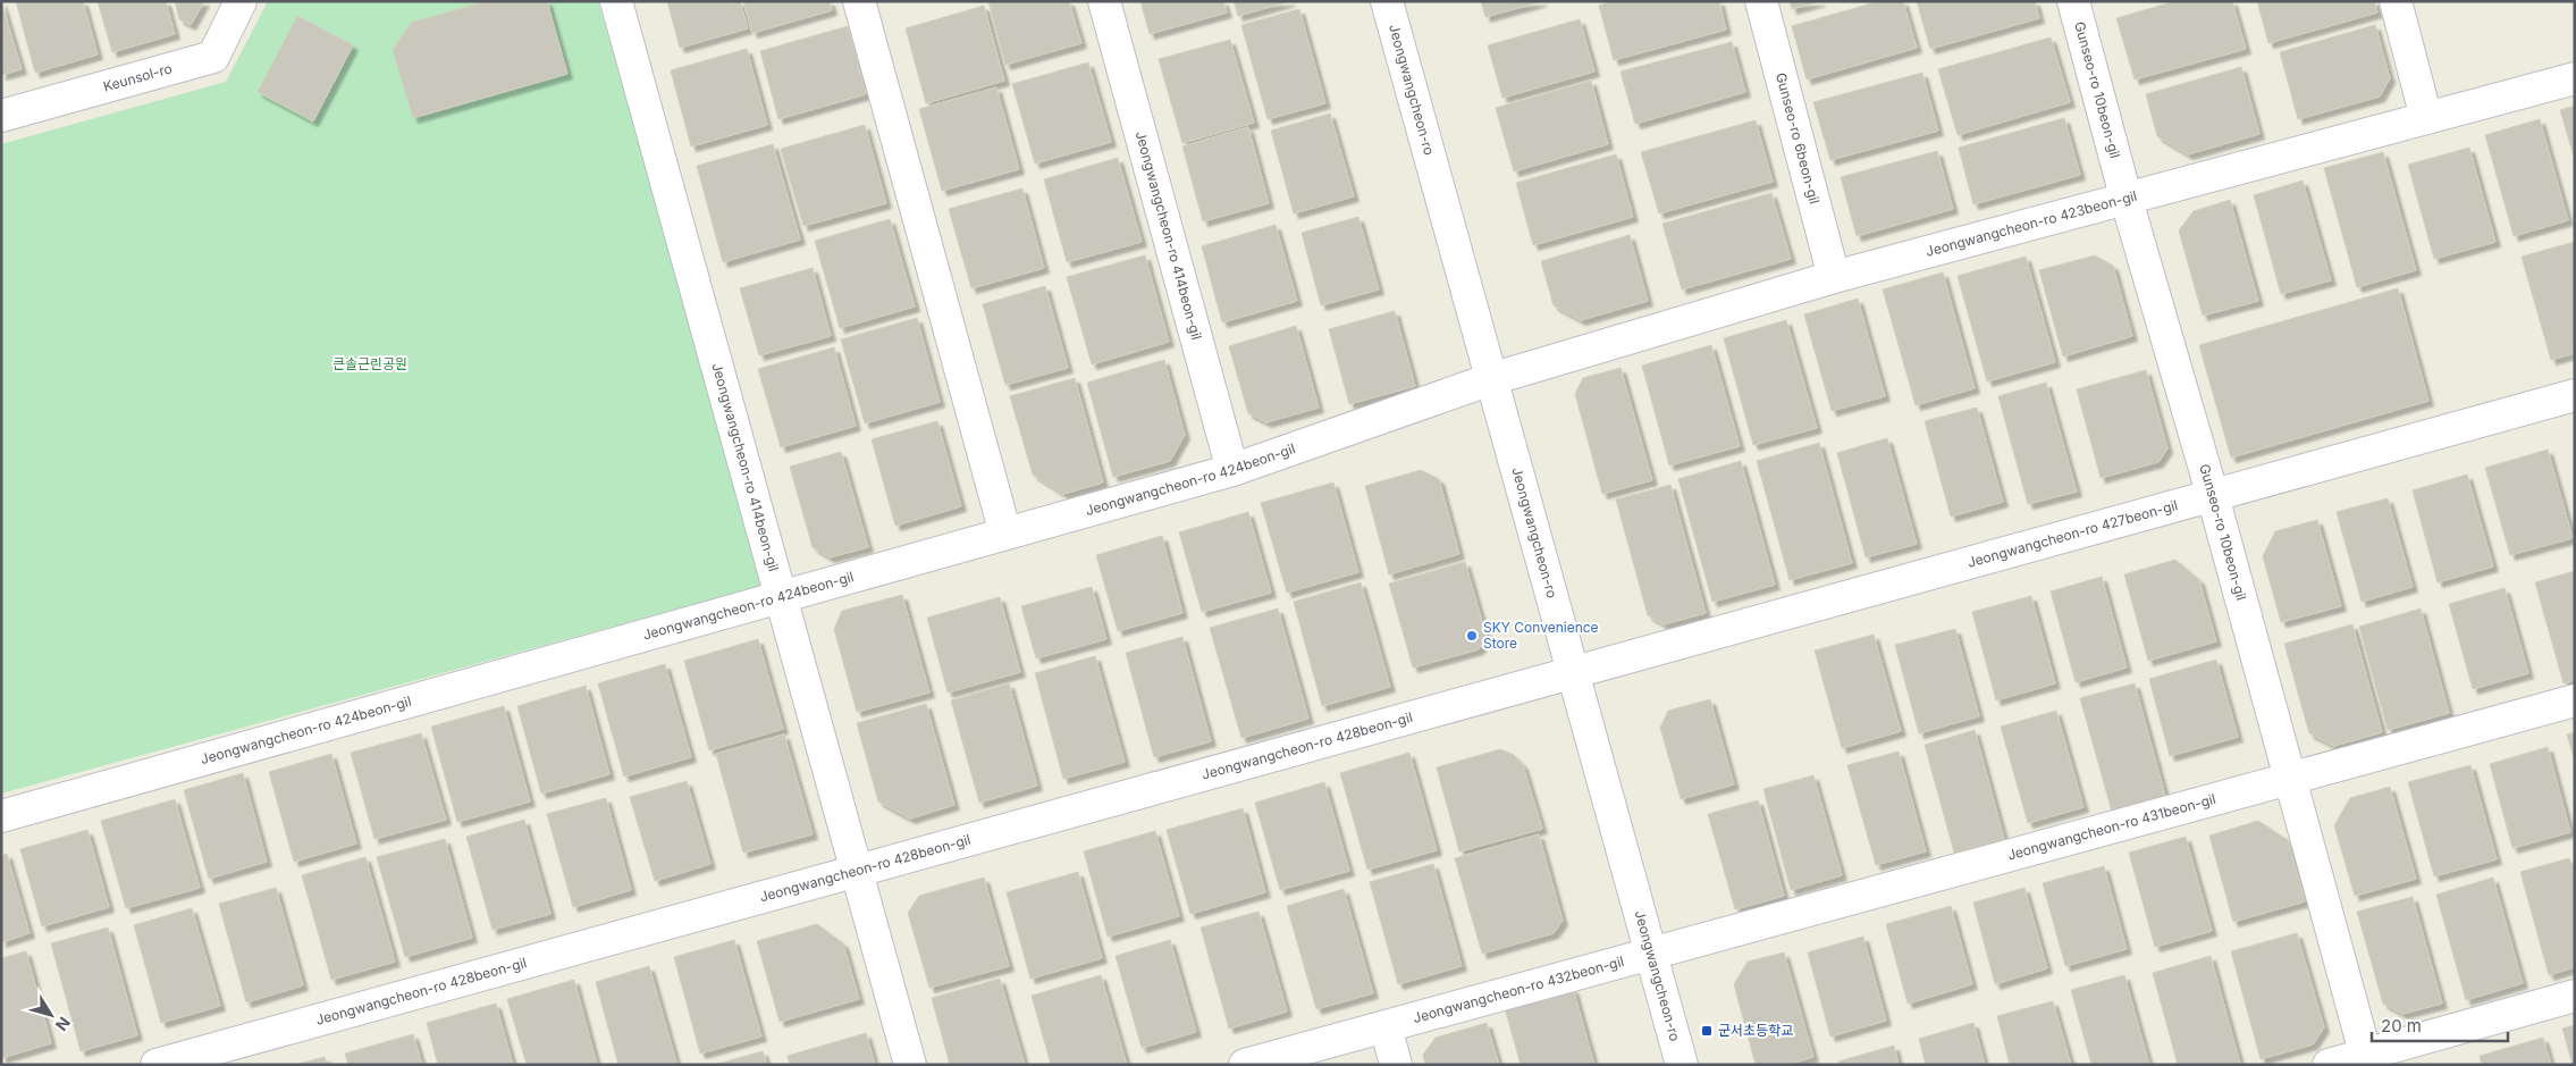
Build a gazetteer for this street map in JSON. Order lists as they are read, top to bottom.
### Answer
{
  "streets": {
    "street": [
      "Keunsol-ro",
      "Jeongwangcheon-ro",
      "Gunseo-ro 10beon-gil",
      "Gunseo-ro 6beon-gil",
      "Jeongwangcheon-ro 423beon-gil",
      "Jeongwangcheon-ro 414beon-gil",
      "Jeongwangcheon-ro 424beon-gil",
      "Jeongwangcheon-ro 427beon-gil",
      "Jeongwangcheon-ro 428beon-gil",
      "Jeongwangcheon-ro 431beon-gil",
      "Jeongwangcheon-ro 432beon-gil"
    ]
  },
  "crossings": [
    ["Jeongwangcheon-ro", "Jeongwangcheon-ro 423beon-gil"],
    ["Jeongwangcheon-ro", "Jeongwangcheon-ro 424beon-gil"],
    ["Jeongwangcheon-ro", "Jeongwangcheon-ro 427beon-gil"],
    ["Jeongwangcheon-ro", "Jeongwangcheon-ro 428beon-gil"],
    ["Jeongwangcheon-ro", "Jeongwangcheon-ro 431beon-gil"],
    ["Jeongwangcheon-ro", "Jeongwangcheon-ro 432beon-gil"],
    ["Gunseo-ro 10beon-gil", "Jeongwangcheon-ro 423beon-gil"],
    ["Gunseo-ro 10beon-gil", "Jeongwangcheon-ro 427beon-gil"],
    ["Gunseo-ro 10beon-gil", "Jeongwangcheon-ro 431beon-gil"],
    ["Gunseo-ro 6beon-gil", "Jeongwangcheon-ro 423beon-gil"],
    ["Jeongwangcheon-ro 423beon-gil", "Jeongwangcheon-ro 424beon-gil"],
    ["Jeongwangcheon-ro 414beon-gil", "Jeongwangcheon-ro 424beon-gil"],
    ["Jeongwangcheon-ro 414beon-gil", "Jeongwangcheon-ro 428beon-gil"],
    ["Jeongwangcheon-ro 427beon-gil", "Jeongwangcheon-ro 428beon-gil"],
    ["Jeongwangcheon-ro 431beon-gil", "Jeongwangcheon-ro 432beon-gil"]
  ],
  "parks": ["큰솔근린공원"],
  "places": {
    "other": ["SKY Convenience Store"],
    "transit": ["군서초등학교"]
  },
  "scale_bar": "20 m",
  "north": "bottom right"
}
